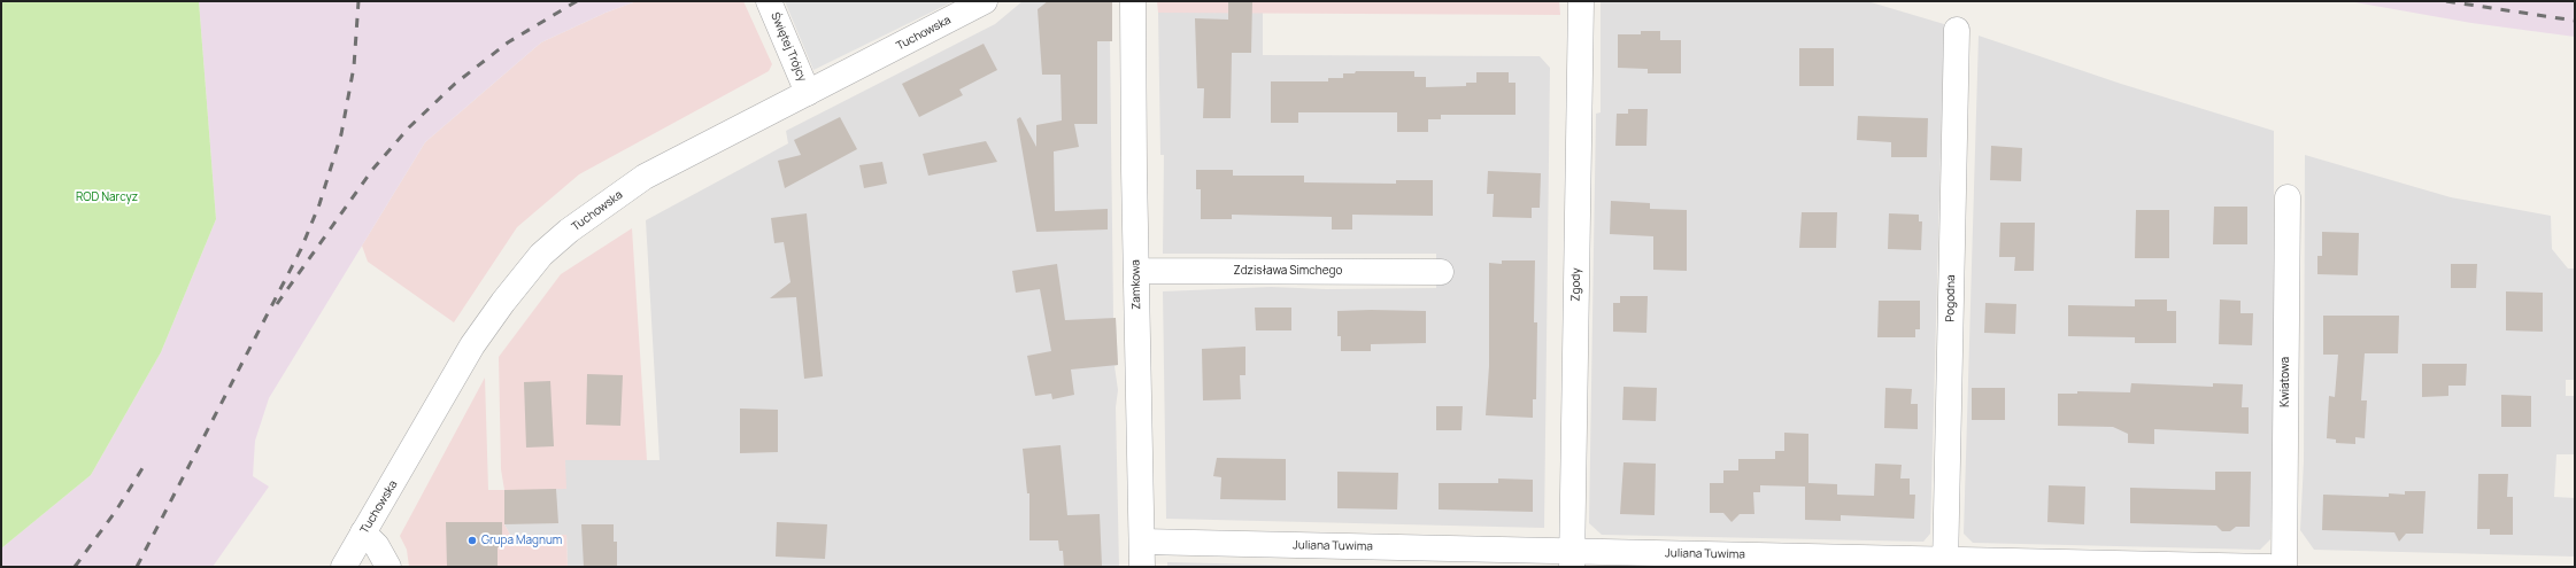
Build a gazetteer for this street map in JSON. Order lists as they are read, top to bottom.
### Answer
{
  "streets": {
    "street": [
      "Tuchowska",
      "Świętej Trójcy",
      "Zdzisława Simchego",
      "Zamkowa",
      "Zgody",
      "Pogodna",
      "Kwiatowa",
      "Juliana Tuwima"
    ]
  },
  "crossings": [
    ["Tuchowska", "Świętej Trójcy"],
    ["Zdzisława Simchego", "Zamkowa"],
    ["Zamkowa", "Juliana Tuwima"],
    ["Zgody", "Juliana Tuwima"],
    ["Pogodna", "Juliana Tuwima"]
  ],
  "parks": ["ROD Narcyz"],
  "places": ["Grupa Magnum"]
}
